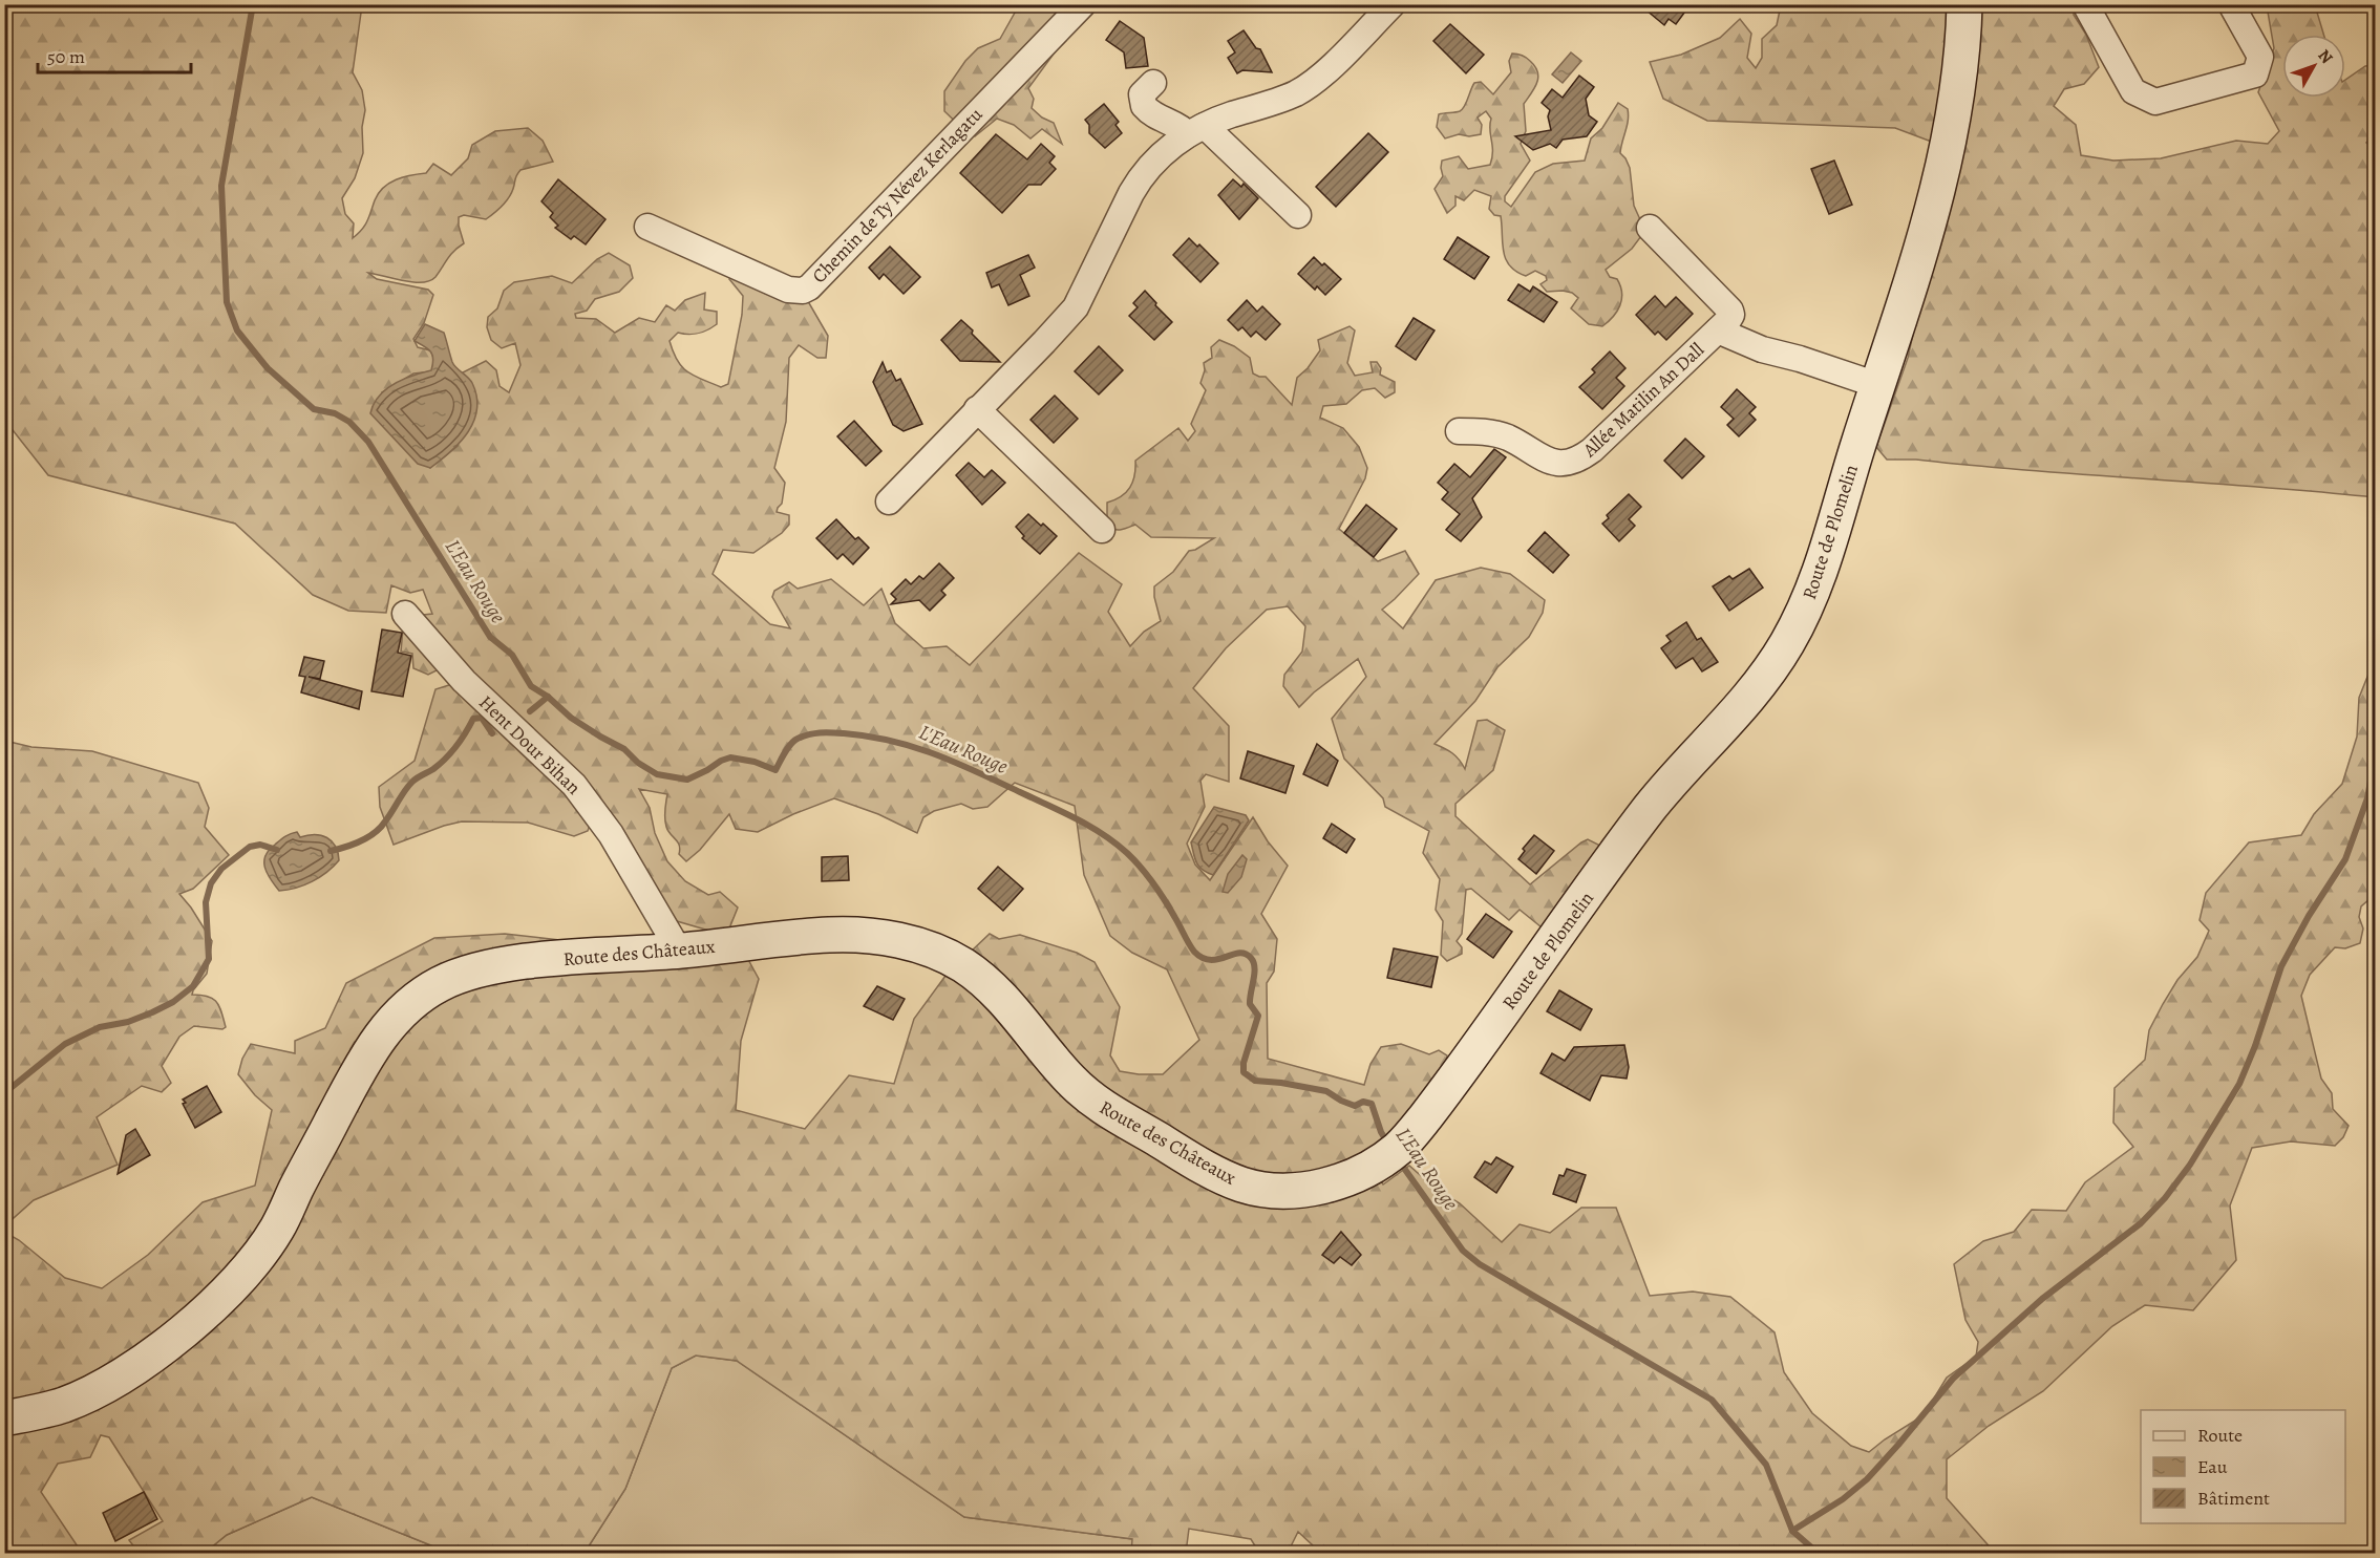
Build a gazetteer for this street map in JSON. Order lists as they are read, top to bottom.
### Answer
{
  "streets": {
    "street": [
      "Chemin de Ty Névez Kerlagatu",
      "Allée Matilin An Dall",
      "Route de Plomelin",
      "Hent Dour Bihan",
      "Route des Châteaux"
    ]
  },
  "crossings": [
    ["Allée Matilin An Dall", "Route de Plomelin"],
    ["Route de Plomelin", "Route des Châteaux"],
    ["Hent Dour Bihan", "Route des Châteaux"]
  ],
  "water": ["L'Eau Rouge"],
  "legend": ["Route", "Eau", "Bâtiment"],
  "scale_bar": "50 m",
  "north": "top right"
}
